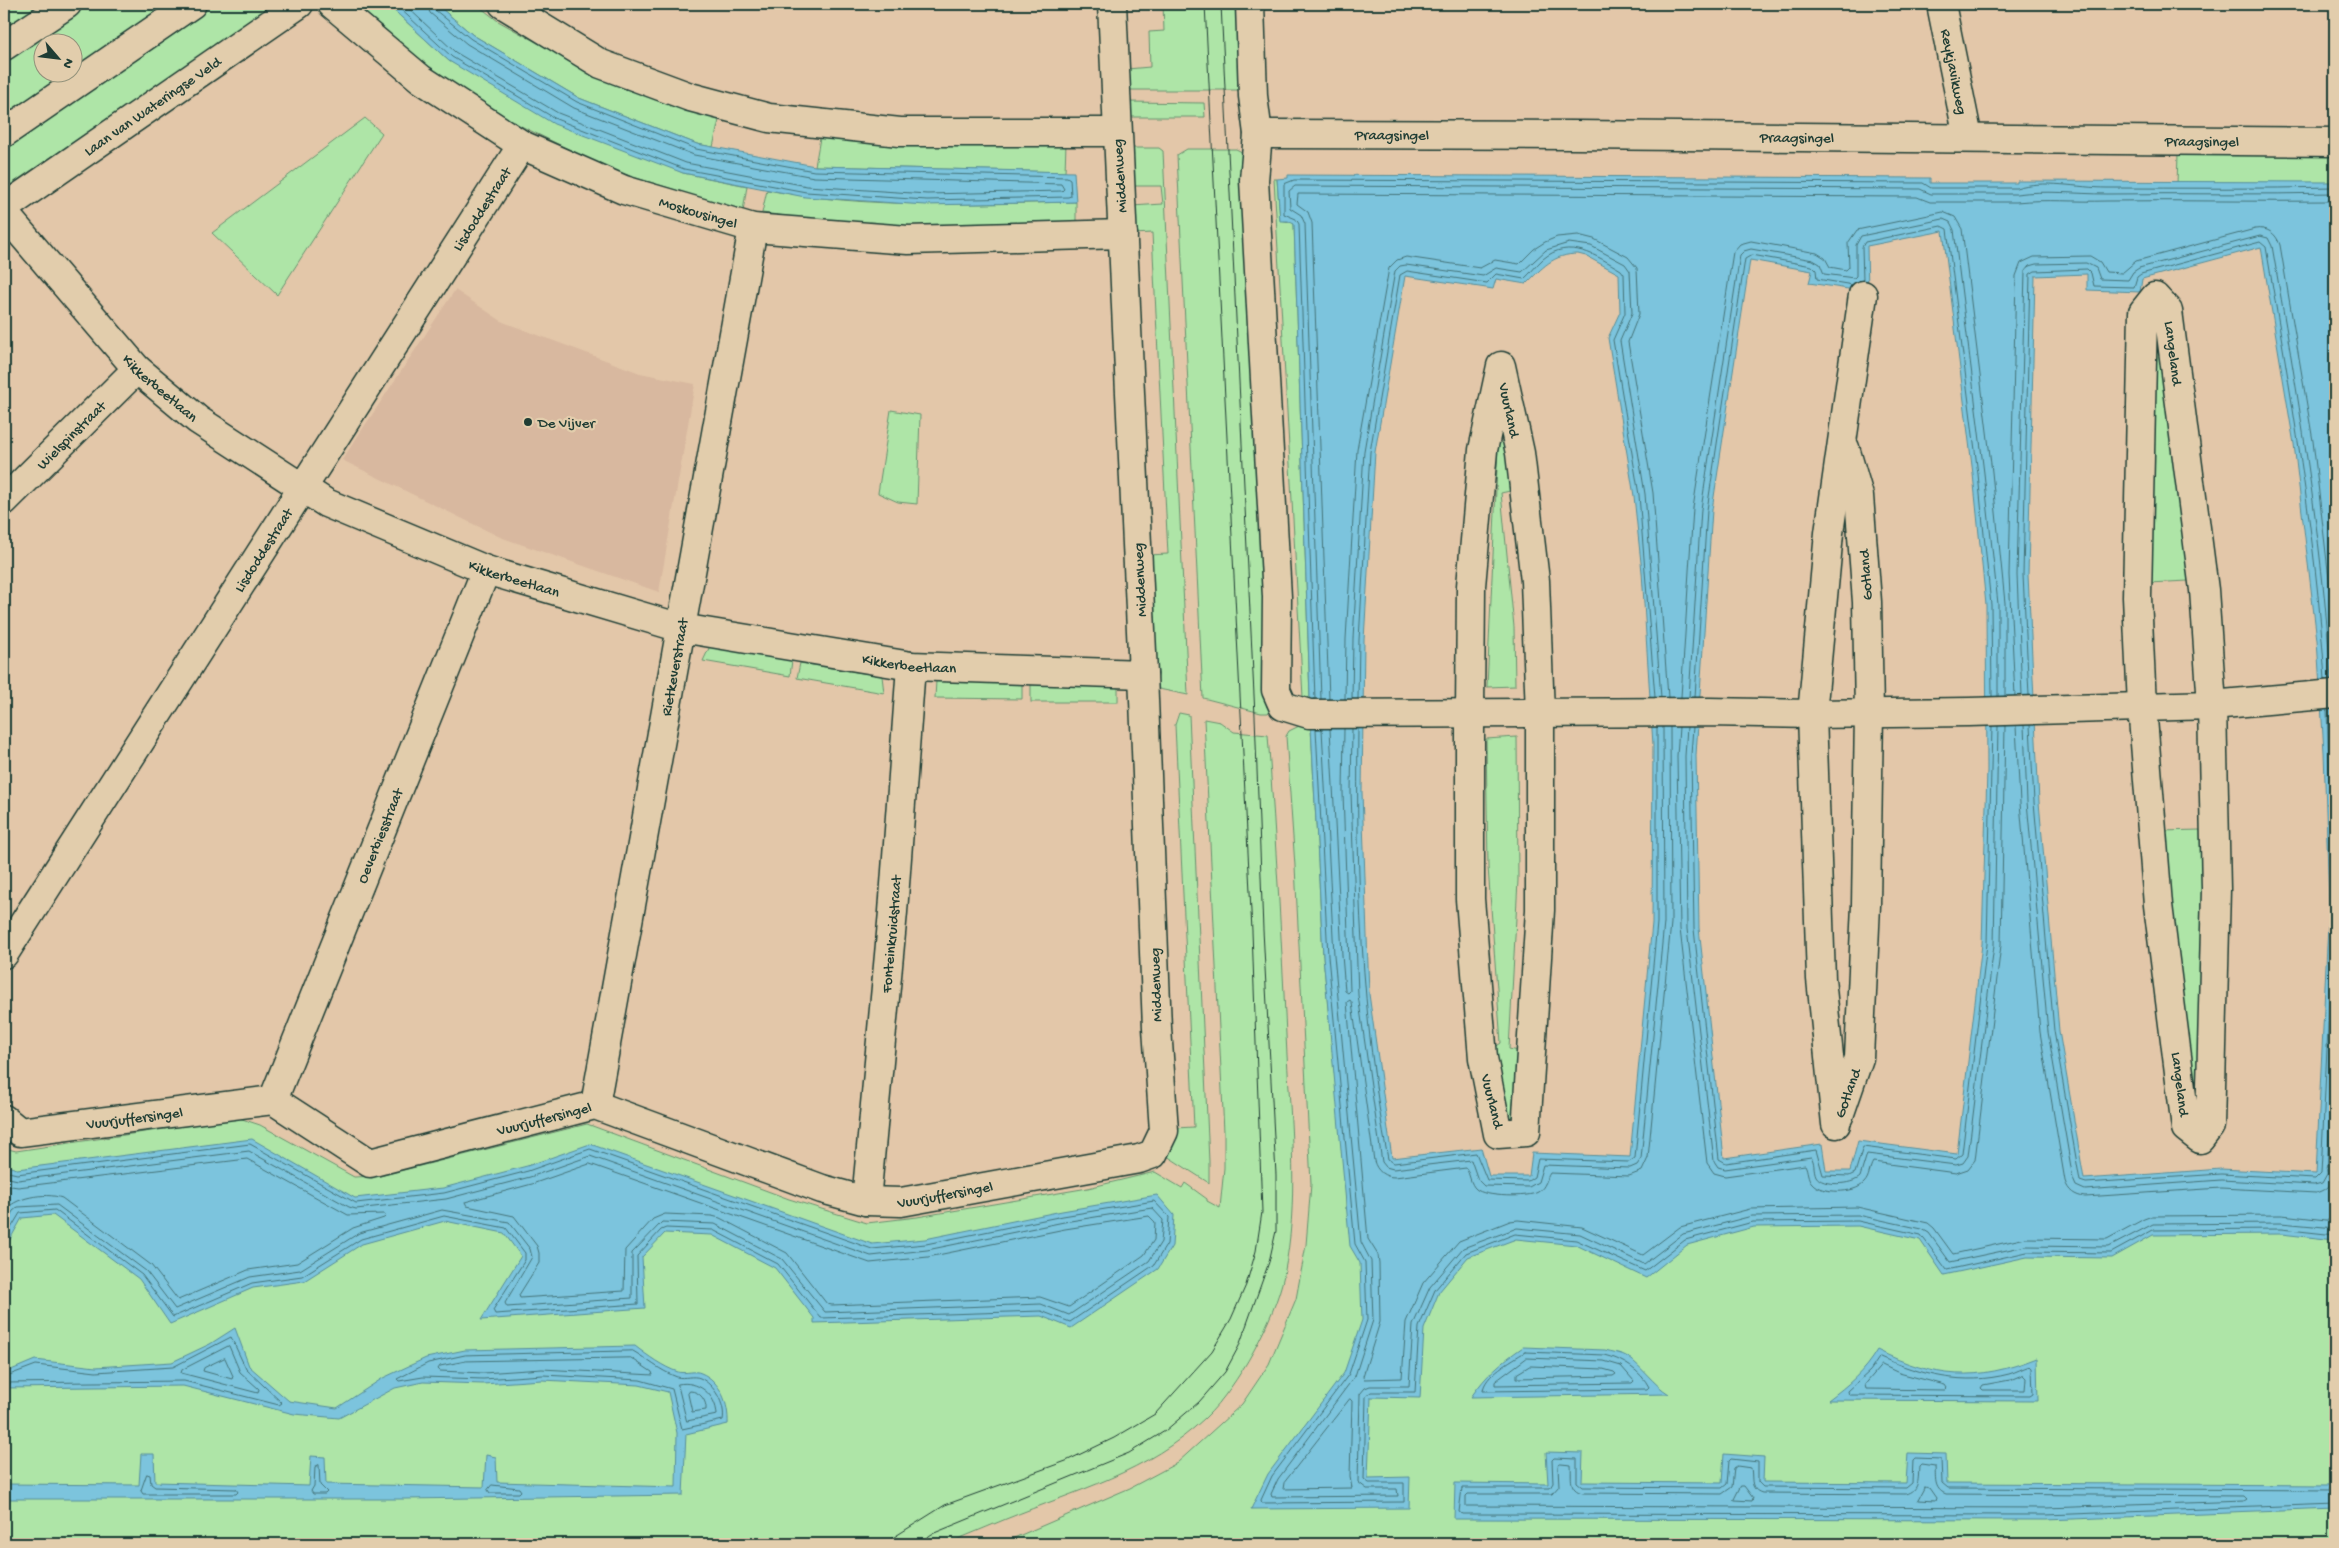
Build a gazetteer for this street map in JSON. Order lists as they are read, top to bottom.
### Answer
{
  "streets": {
    "street": [
      "Reykjavikweg",
      "Laan van Wateringse Veld",
      "Praagsingel",
      "Middenweg",
      "Lisdoddestraat",
      "Moskousingel",
      "Langeland",
      "Kikkerbeetlaan",
      "Vuurland",
      "Wielspinstraat",
      "Gotland",
      "Rietkeverstraat",
      "Oeverbiesstraat",
      "Fonteinkruidstraat",
      "Vuurjuffersingel"
    ]
  },
  "crossings": [
    ["Reykjavikweg", "Praagsingel"],
    ["Middenweg", "Moskousingel"],
    ["Middenweg", "Kikkerbeetlaan"],
    ["Middenweg", "Vuurjuffersingel"],
    ["Lisdoddestraat", "Moskousingel"],
    ["Lisdoddestraat", "Kikkerbeetlaan"],
    ["Moskousingel", "Rietkeverstraat"],
    ["Kikkerbeetlaan", "Wielspinstraat"],
    ["Kikkerbeetlaan", "Rietkeverstraat"],
    ["Kikkerbeetlaan", "Oeverbiesstraat"],
    ["Kikkerbeetlaan", "Fonteinkruidstraat"],
    ["Rietkeverstraat", "Vuurjuffersingel"],
    ["Oeverbiesstraat", "Vuurjuffersingel"],
    ["Fonteinkruidstraat", "Vuurjuffersingel"]
  ],
  "places": ["De Vijver"],
  "north": "bottom right"
}
